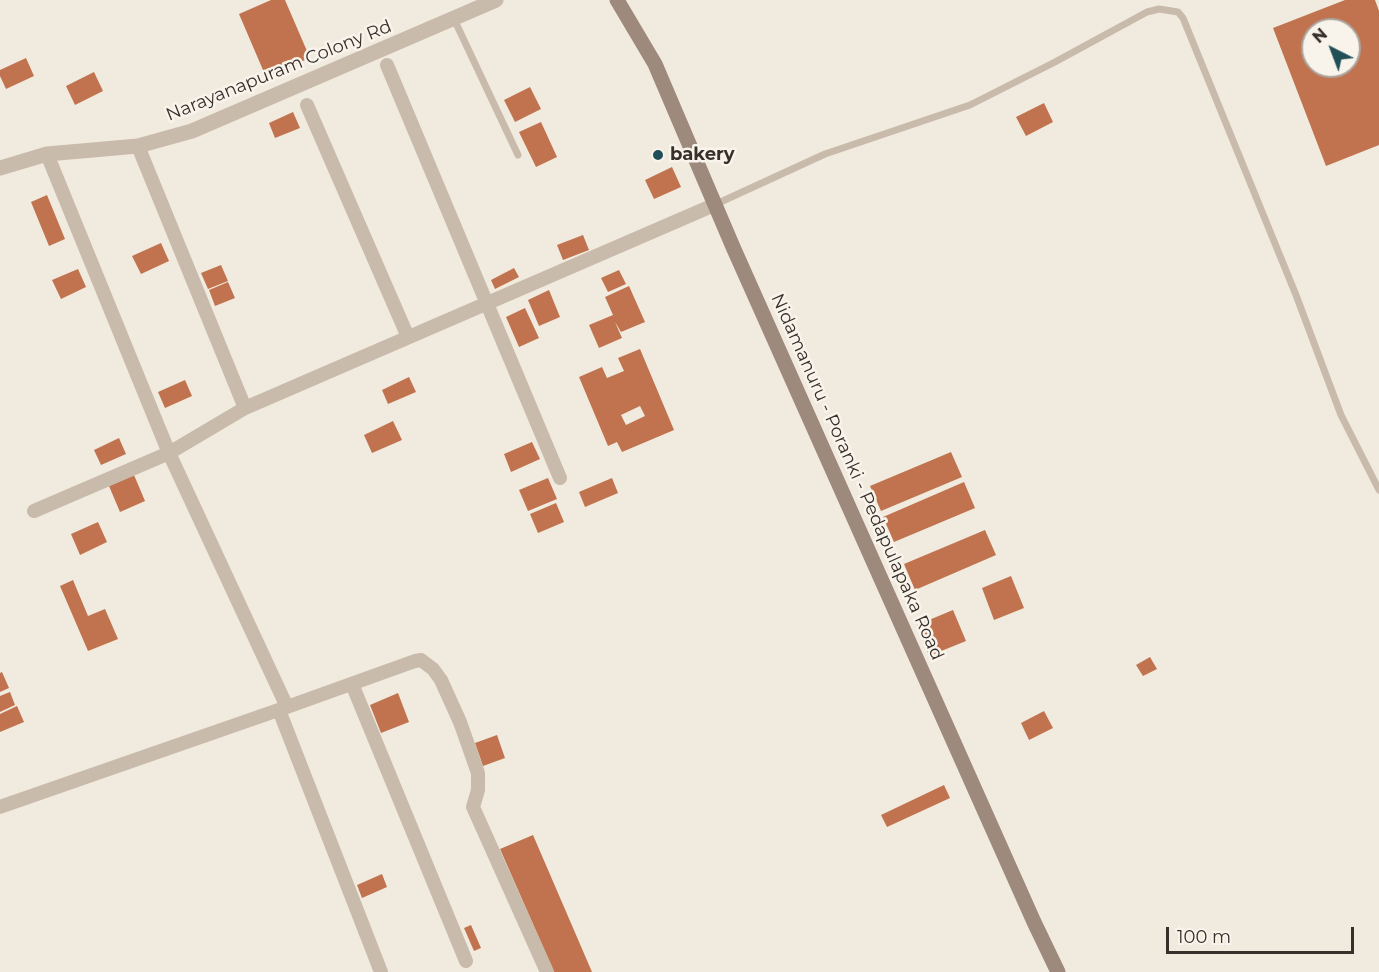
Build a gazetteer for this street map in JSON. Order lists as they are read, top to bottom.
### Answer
{
  "streets": {
    "main road": ["Nidamanuru - Poranki - Pedapulapaka Road"],
    "street": ["Narayanapuram Colony Rd"]
  },
  "places": ["bakery"],
  "scale_bar": "100 m",
  "north": "top left"
}
